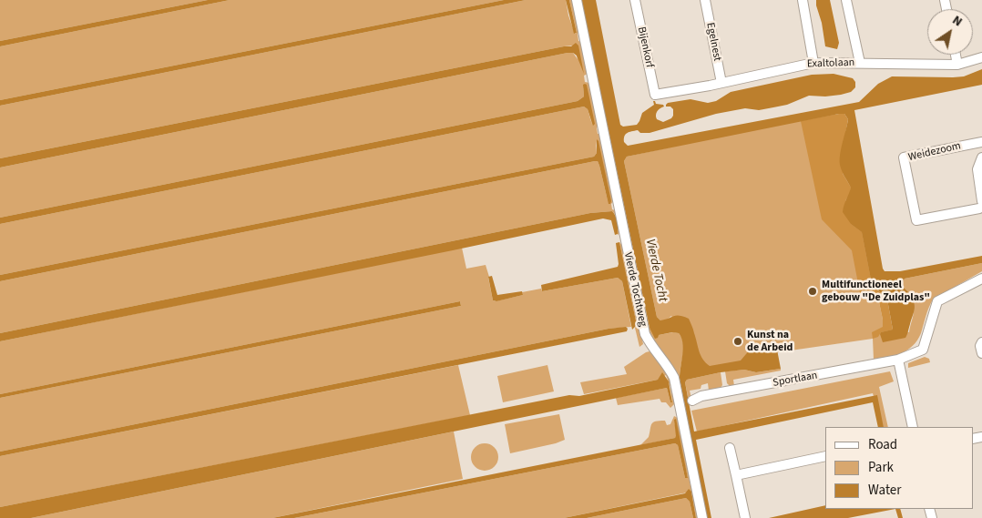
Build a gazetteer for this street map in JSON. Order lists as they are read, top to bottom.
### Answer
{
  "streets": {
    "street": [
      "Egelnest",
      "Bijenkorf",
      "Exaltolaan",
      "Weidezoom",
      "Vierde Tochtweg",
      "Sportlaan"
    ]
  },
  "crossings": [
    ["Egelnest", "Exaltolaan"],
    ["Bijenkorf", "Exaltolaan"]
  ],
  "water": ["Vierde Tocht"],
  "places": ["Multifunctioneel gebouw \"De Zuidplas\"", "Kunst na de Arbeid"],
  "legend": ["Road", "Park", "Water"],
  "north": "top right"
}
